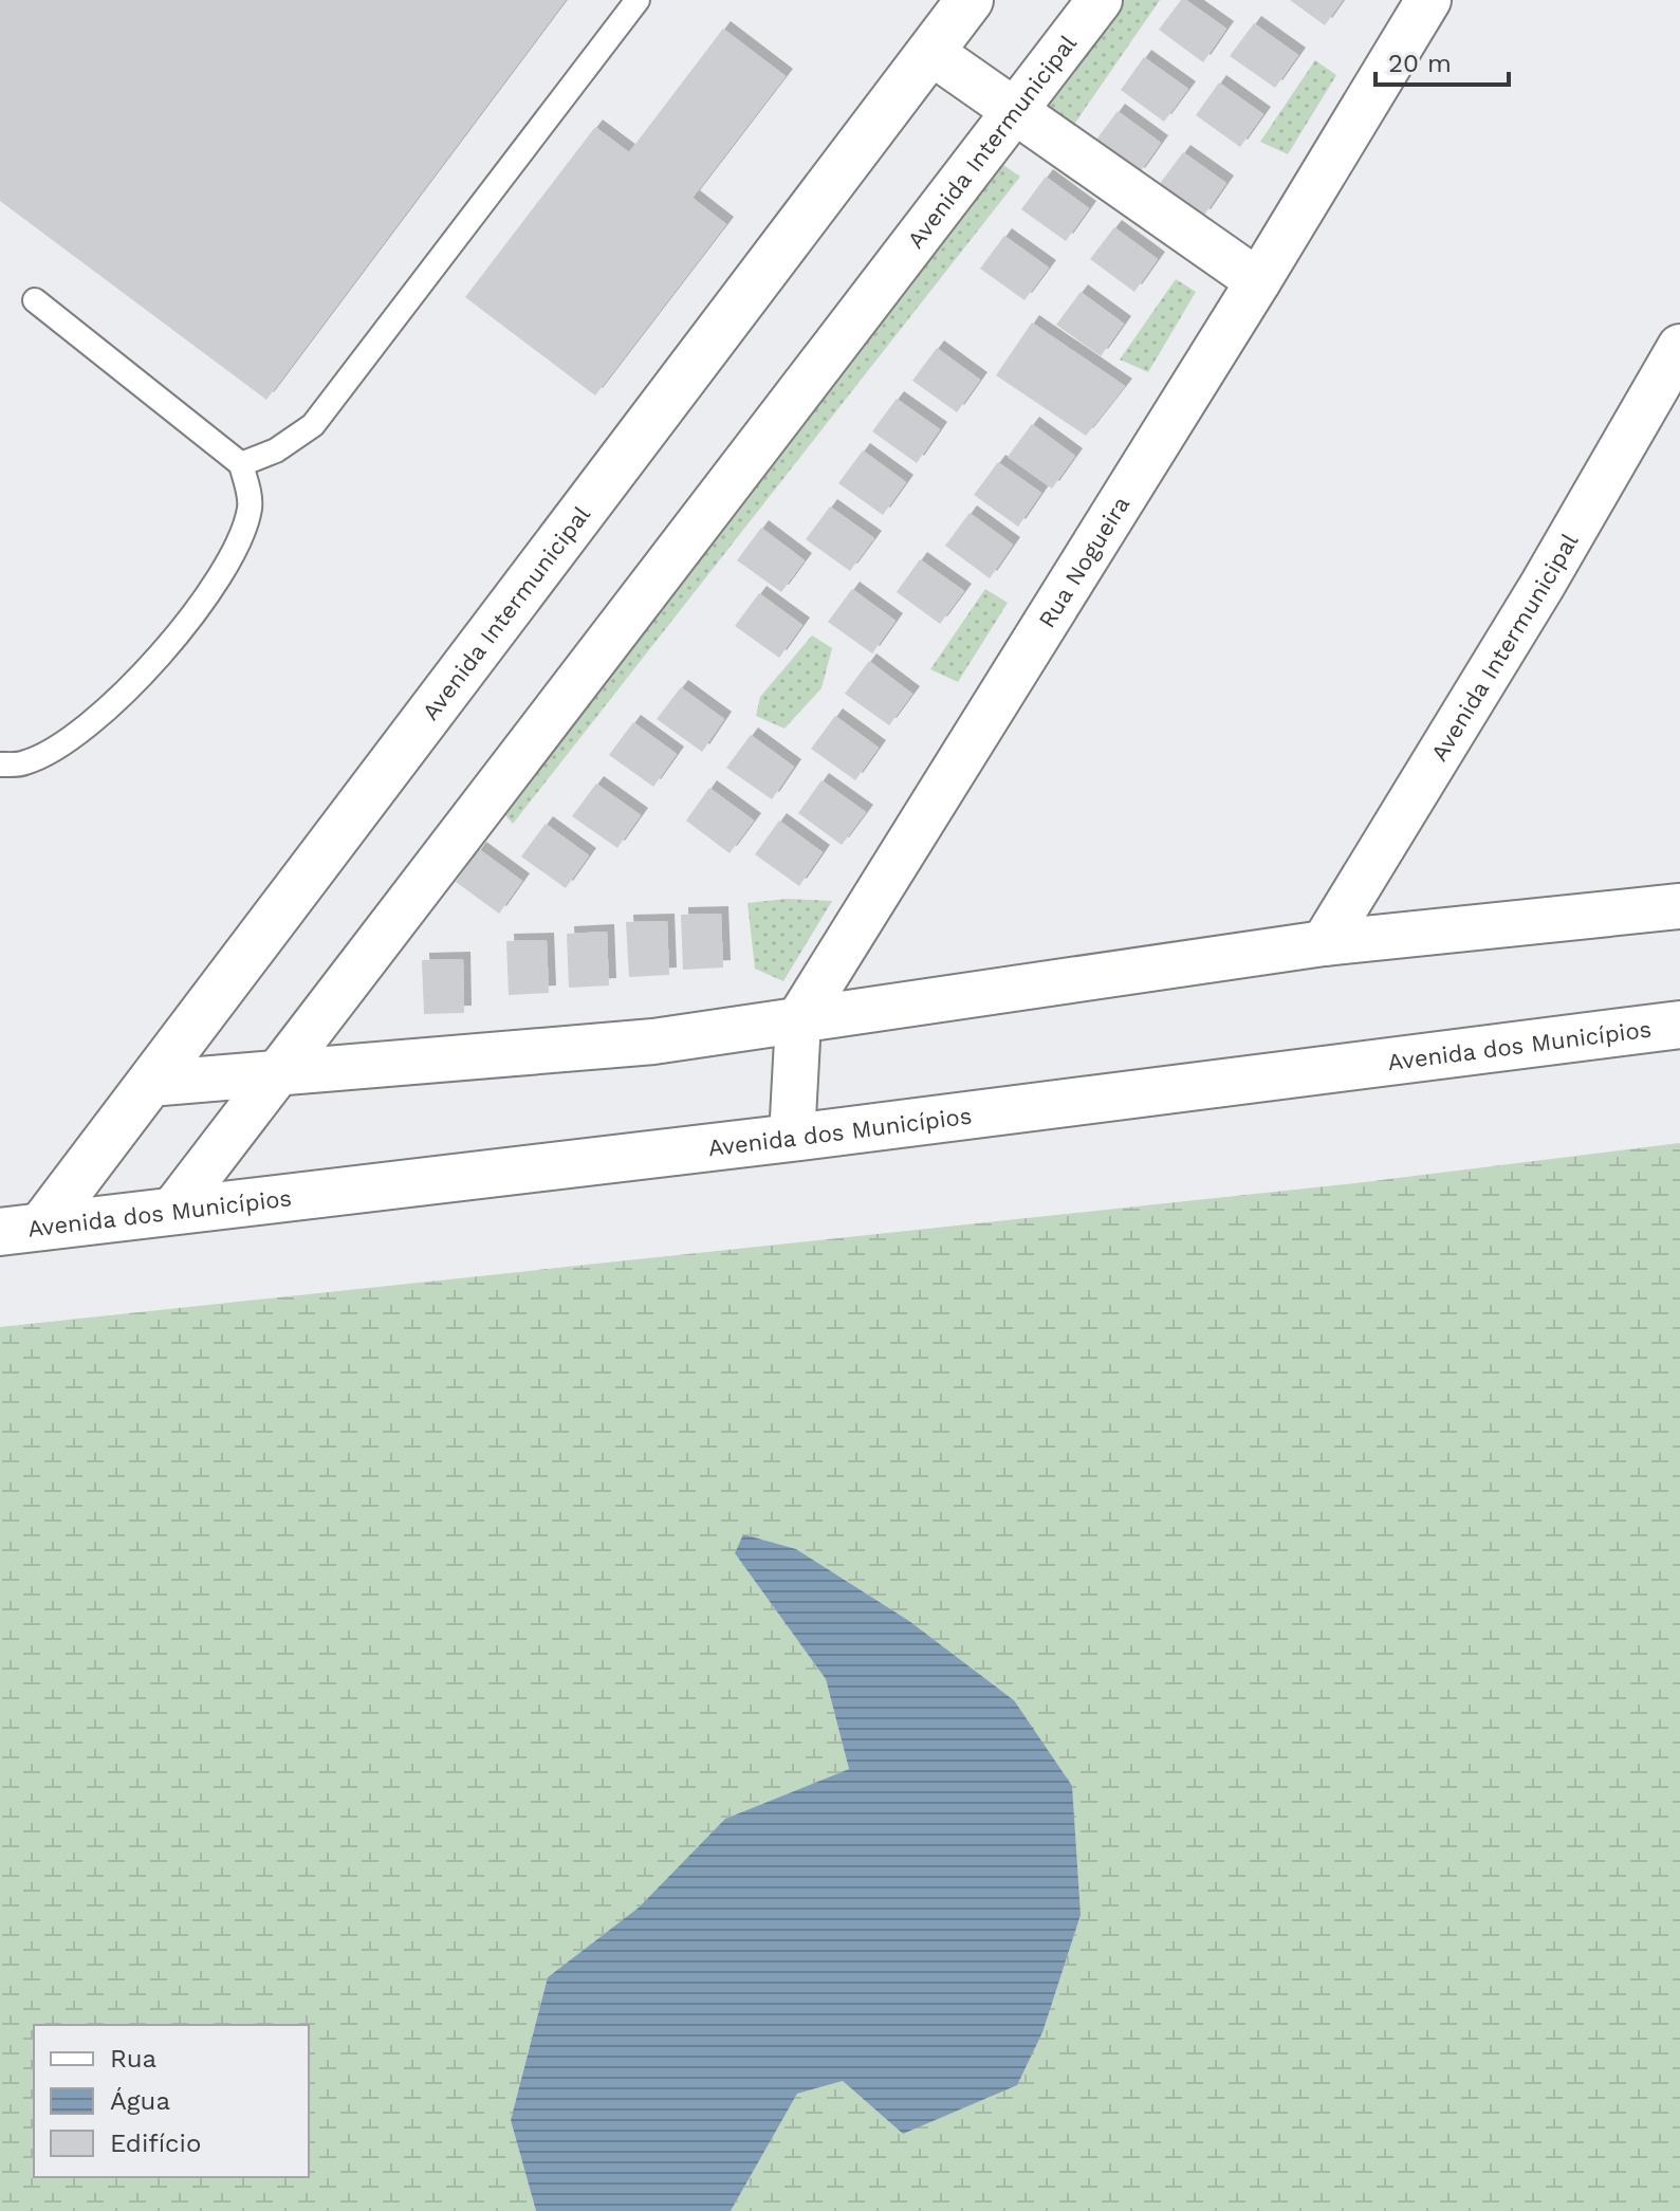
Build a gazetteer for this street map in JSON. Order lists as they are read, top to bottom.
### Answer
{
  "streets": {
    "main road": ["Avenida Intermunicipal", "Avenida dos Municípios"],
    "street": ["Rua Nogueira"]
  },
  "crossings": [
    ["Avenida Intermunicipal", "Avenida dos Municípios"],
    ["Rua Nogueira", "Avenida dos Municípios"]
  ],
  "legend": ["Rua", "Água", "Edifício"],
  "scale_bar": "20 m"
}
